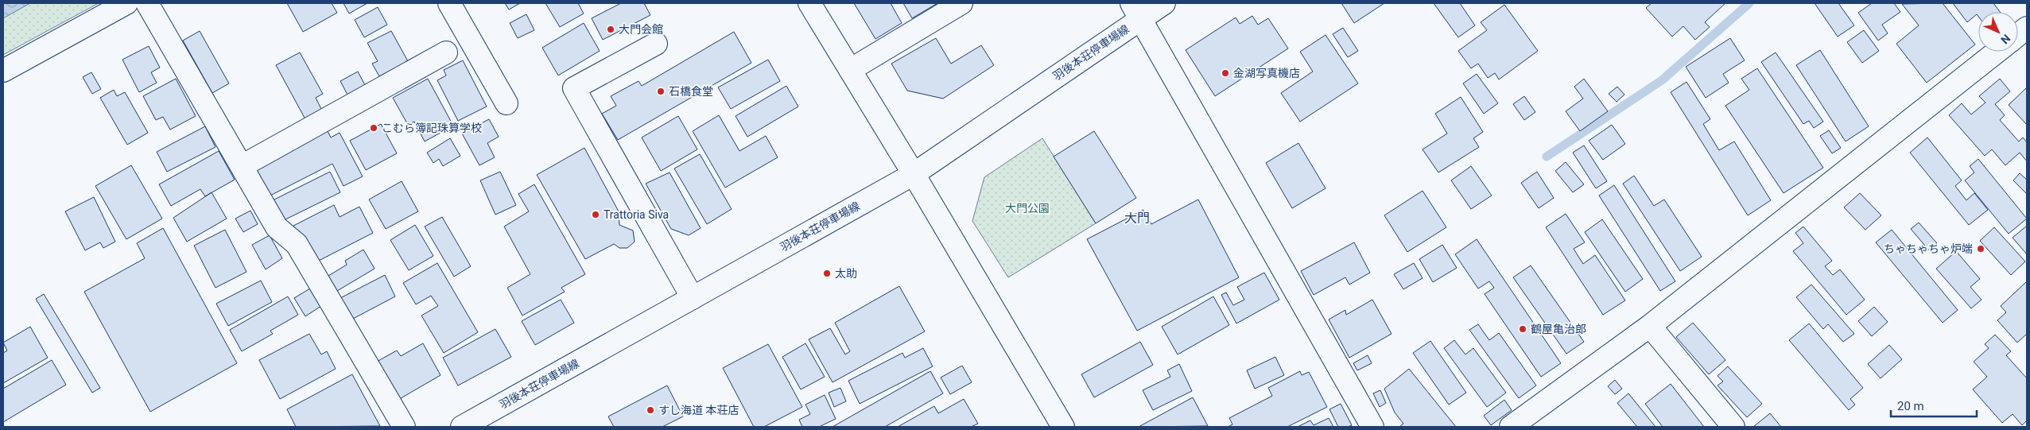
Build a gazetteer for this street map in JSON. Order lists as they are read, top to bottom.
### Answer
{
  "streets": {
    "street": ["羽後本荘停車場線"]
  },
  "districts": ["大門"],
  "parks": ["大門公園"],
  "places": [
    "大門会館",
    "金湖写真機店",
    "石橋食堂",
    "こむら簿記珠算学校",
    "Trattoria Siva",
    "ちゃちゃちゃ炉端",
    "太助",
    "鶴屋亀治郎",
    "すし海道 本荘店"
  ],
  "scale_bar": "20 m",
  "north": "bottom right"
}
